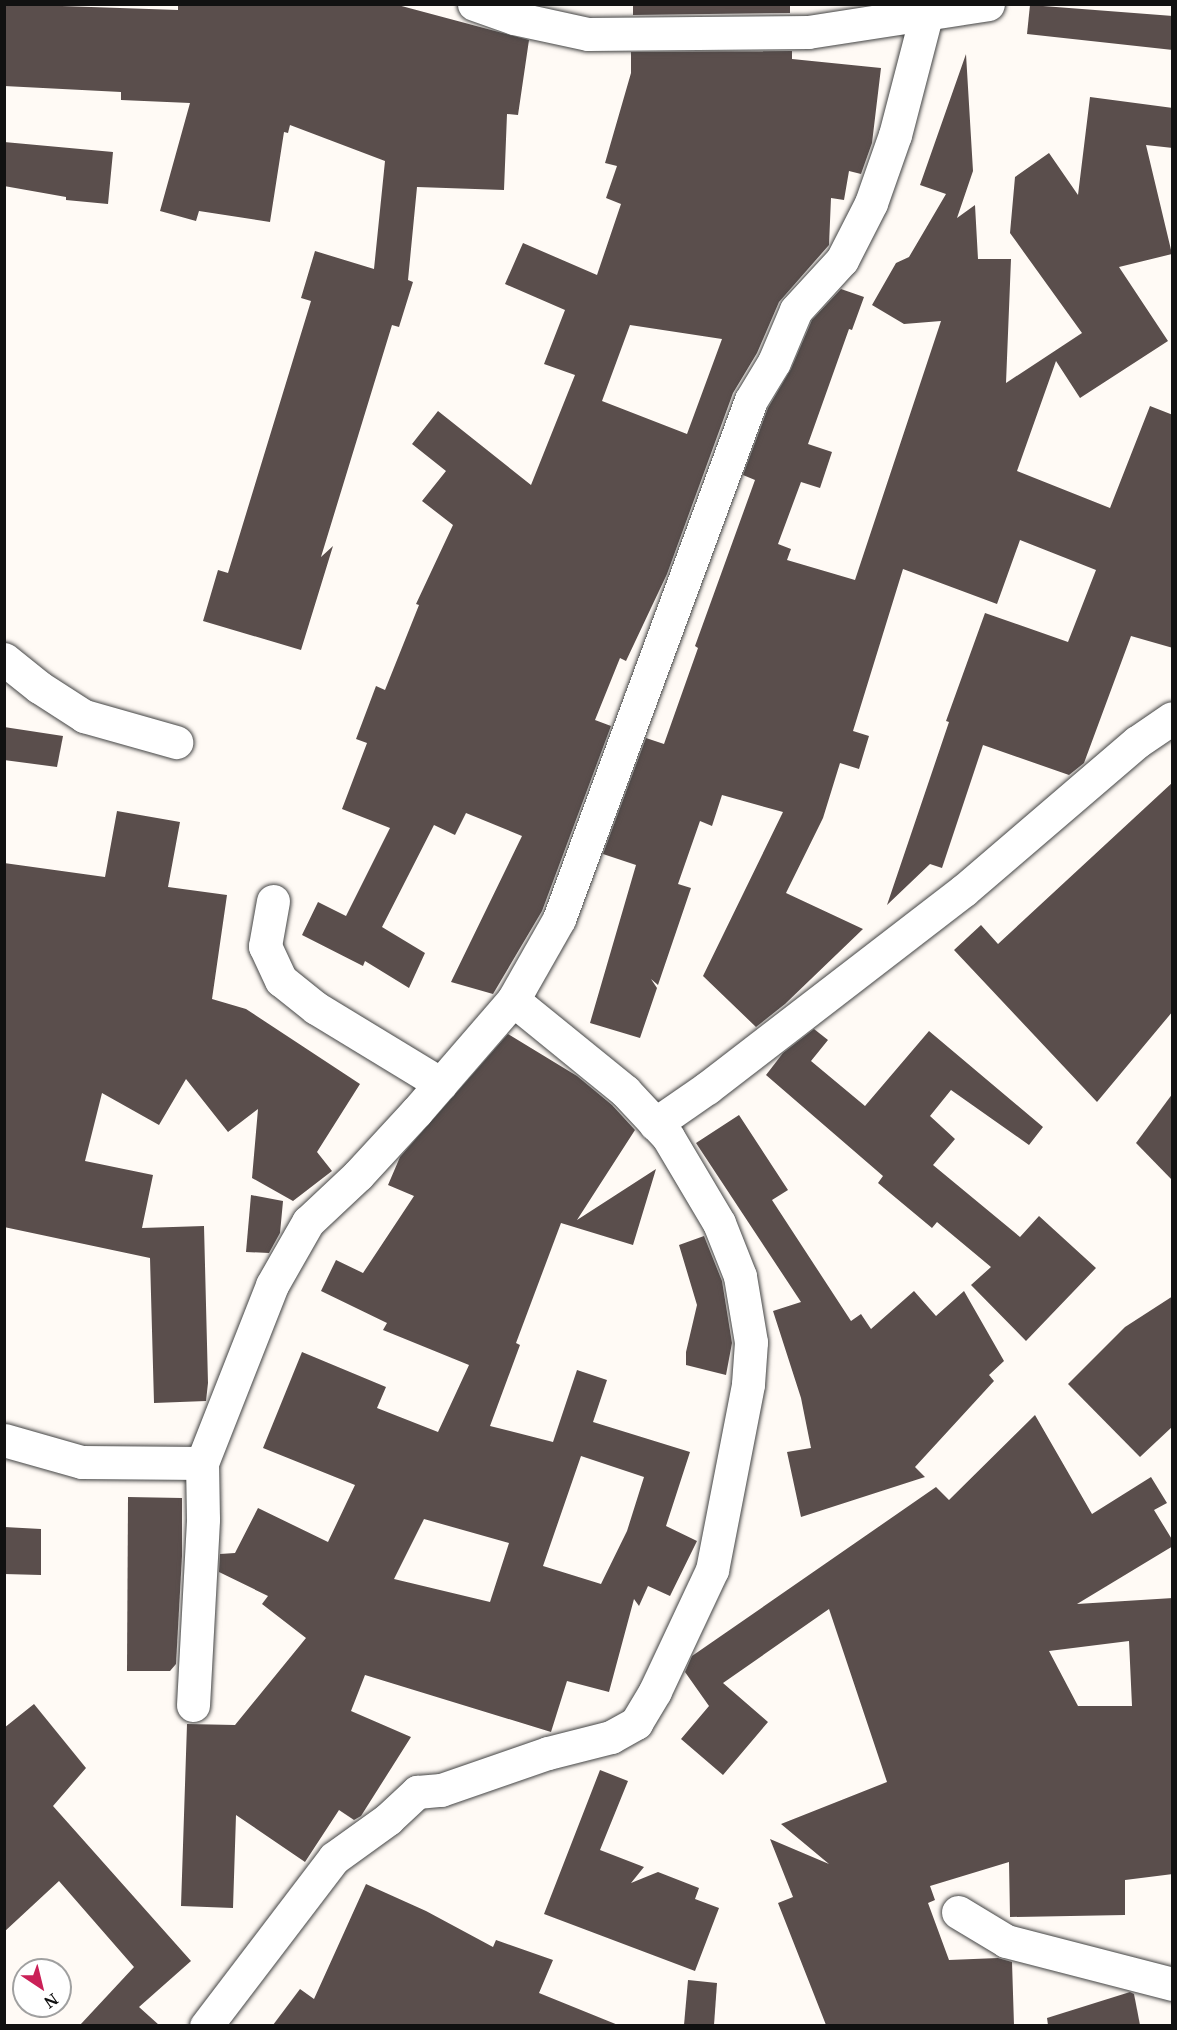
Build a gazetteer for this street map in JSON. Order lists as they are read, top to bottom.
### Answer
{
  "north": "bottom right"
}
